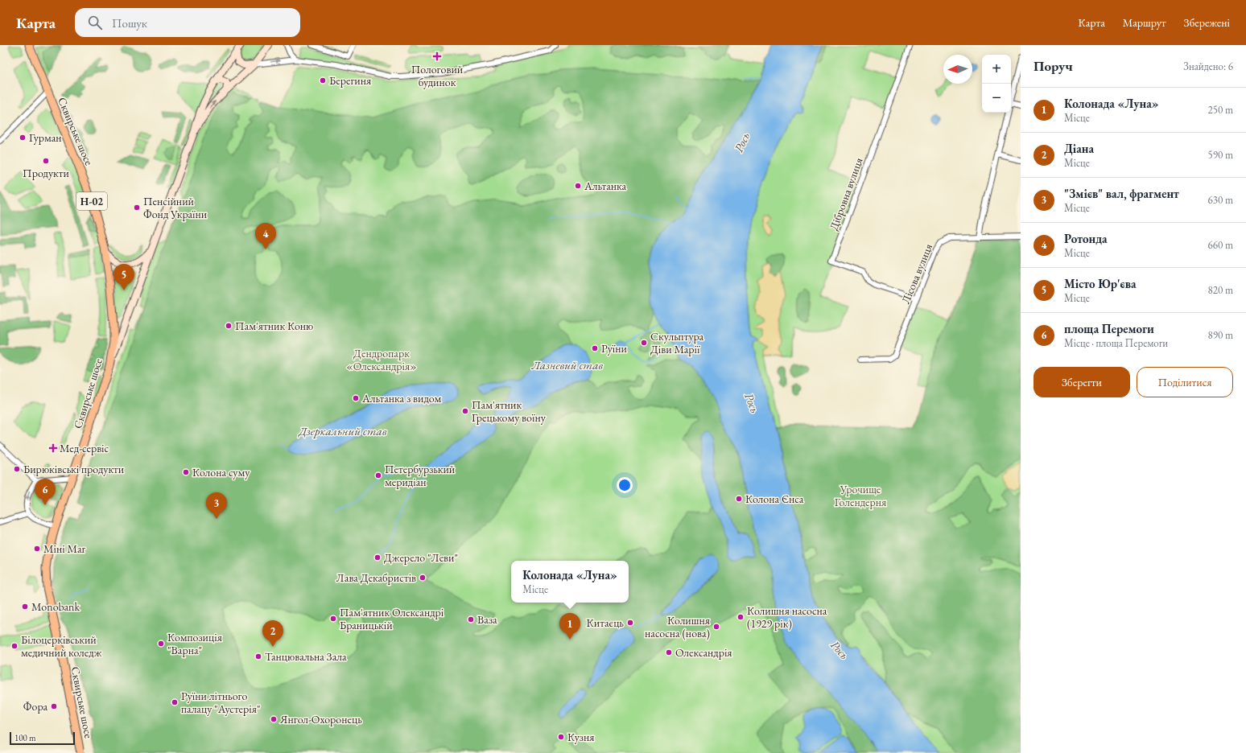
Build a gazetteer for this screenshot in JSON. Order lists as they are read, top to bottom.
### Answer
{
  "streets": {
    "main road": ["Сквирське шосе", "Н-02"],
    "street": ["Дібровна вулиця", "Лісова вулиця"]
  },
  "crossings": [
    ["Дібровна вулиця", "Лісова вулиця"]
  ],
  "water": ["Рось", "Лазневий став", "Дзеркальний став"],
  "parks": ["Дендропарк «Олександрія»", "Урочище Голендерня"],
  "places": {
    "health": ["Пологовий будинок", "Мед-сервіс"],
    "other": [
      "Берегиня",
      "Гурман",
      "Продукти",
      "Альтанка",
      "Пенсійний Фонд України",
      "Пам'ятник Коню",
      "Скульптура Діви Марії",
      "Руїни",
      "Альтанка з видом",
      "Пам'ятник Грецькому воїну",
      "Бирюківські продукти",
      "Колона суму",
      "Петербурзький меридіан",
      "Колона Єнса",
      "Міні Mar",
      "Джерело \"Леви\"",
      "Лава Декабристів",
      "Monobank",
      "Колишня насосна (1929 рік)",
      "Пам'ятник Олександрі Браницькій",
      "Ваза",
      "Китаєць",
      "Колишня насосна (нова)",
      "Композиція \"Варна\"",
      "Білоцерківський медичний коледж",
      "Олександрія",
      "Танцювальна Зала",
      "Руїни літнього палацу \"Аустерія\"",
      "Фора",
      "Янгол-Охоронець",
      "Кузня"
    ]
  },
  "scale_bar": "100 m",
  "north": "left",
  "page": {
    "header": "Карта",
    "search": "Пошук",
    "nav": ["Карта", "Маршрут", "Збережені"],
    "heading": ["Поруч", "Знайдено: 6"],
    "map_buttons": ["+", "−"],
    "list": [
      {
        "mark": "1",
        "name": "Колонада «Луна»",
        "note": "Місце",
        "value": "250 m"
      },
      {
        "mark": "2",
        "name": "Діана",
        "note": "Місце",
        "value": "590 m"
      },
      {
        "mark": "3",
        "name": "\"Змієв\" вал, фрагмент",
        "note": "Місце",
        "value": "630 m"
      },
      {
        "mark": "4",
        "name": "Ротонда",
        "note": "Місце",
        "value": "660 m"
      },
      {
        "mark": "5",
        "name": "Місто Юр'єва",
        "note": "Місце",
        "value": "820 m"
      },
      {
        "mark": "6",
        "name": "площа Перемоги",
        "note": "Місце · площа Перемоги",
        "value": "890 m"
      }
    ],
    "pins": [
      "4",
      "5",
      "6",
      "3",
      "1",
      "2"
    ],
    "buttons": ["Зберегти", "Поділитися"],
    "popup": ["Колонада «Луна»", "Місце"],
    "scale": "100 m"
  }
}
